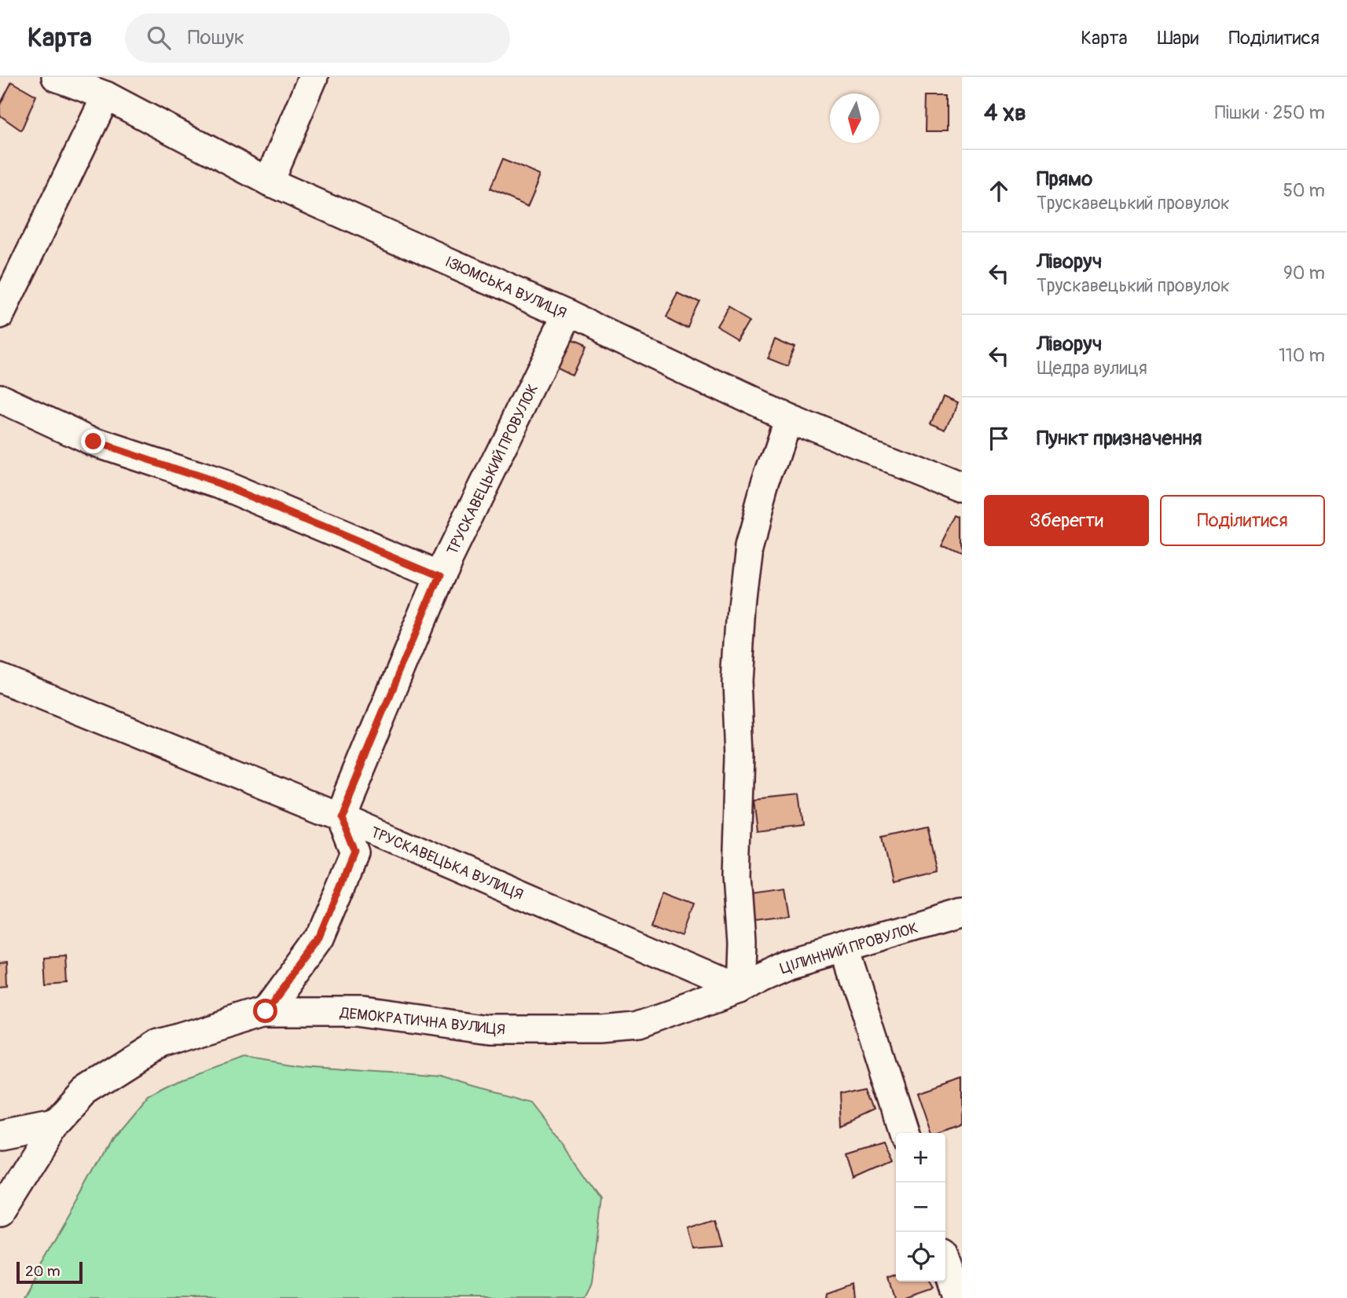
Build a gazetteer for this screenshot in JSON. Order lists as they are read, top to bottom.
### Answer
{
  "streets": {
    "street": [
      "ІЗЮМСЬКА ВУЛИЦЯ",
      "ТРУСКАВЕЦЬКИЙ ПРОВУЛОК",
      "ТРУСКАВЕЦЬКА ВУЛИЦЯ",
      "ЦІЛИННИЙ ПРОВУЛОК",
      "ДЕМОКРАТИЧНА ВУЛИЦЯ"
    ]
  },
  "crossings": [
    ["ІЗЮМСЬКА ВУЛИЦЯ", "ТРУСКАВЕЦЬКИЙ ПРОВУЛОК"],
    ["ТРУСКАВЕЦЬКИЙ ПРОВУЛОК", "ТРУСКАВЕЦЬКА ВУЛИЦЯ"],
    ["ТРУСКАВЕЦЬКА ВУЛИЦЯ", "ЦІЛИННИЙ ПРОВУЛОК"],
    ["ТРУСКАВЕЦЬКА ВУЛИЦЯ", "ДЕМОКРАТИЧНА ВУЛИЦЯ"],
    ["ЦІЛИННИЙ ПРОВУЛОК", "ДЕМОКРАТИЧНА ВУЛИЦЯ"]
  ],
  "scale_bar": "20 m",
  "north": "bottom",
  "page": {
    "header": "Карта",
    "search": "Пошук",
    "nav": ["Карта", "Шари", "Поділитися"],
    "heading": ["4 хв", "Пішки · 250 m"],
    "list": [
      ["Прямо", "Трускавецький провулок", "50 m"],
      ["Ліворуч", "Трускавецький провулок", "90 m"],
      ["Ліворуч", "Щедра вулиця", "110 m"],
      "Пункт призначення"
    ],
    "buttons": ["Зберегти", "Поділитися"],
    "map_buttons": ["+", "−"],
    "scale": "20 m"
  }
}
